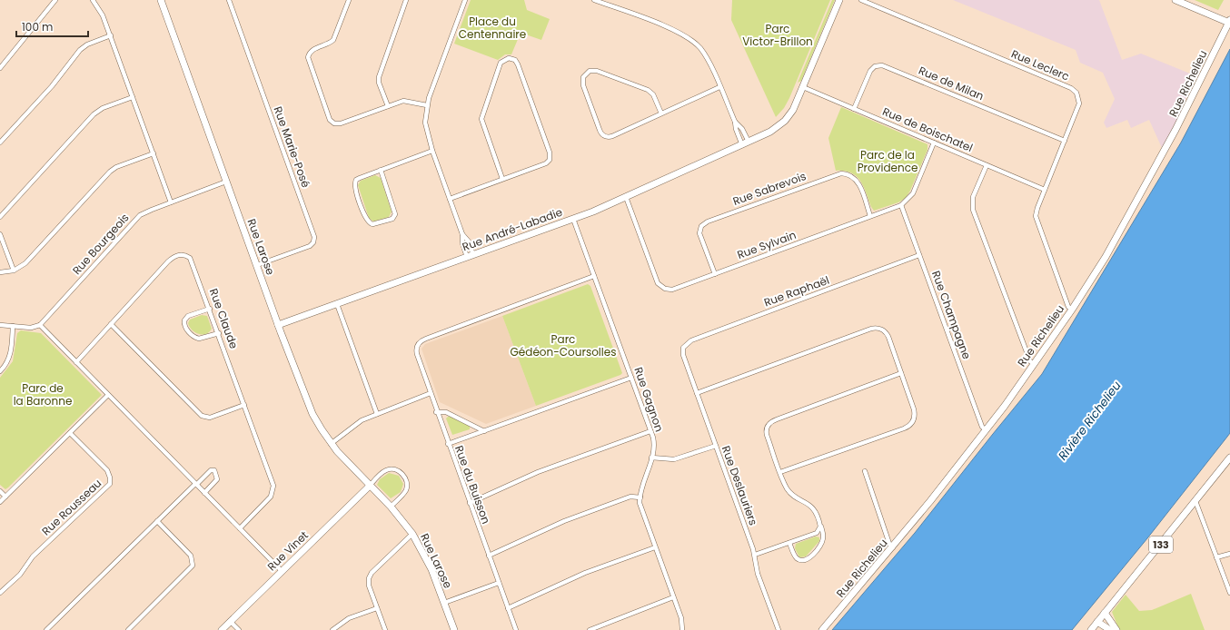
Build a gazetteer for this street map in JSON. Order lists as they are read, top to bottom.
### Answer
{
  "streets": {
    "street": [
      "Rue Leclerc",
      "Rue de Milan",
      "Rue Richelieu",
      "Rue de Boischatel",
      "Rue Marie-Posé",
      "Rue Sabrevois",
      "Rue André-Labadie",
      "Rue Bourgeois",
      "Rue Sylvain",
      "Rue Larose",
      "Rue Raphaël",
      "Rue Champagne",
      "Rue Claude",
      "Rue Gagnon",
      "Rue du Buisson",
      "Rue Deslauriers",
      "Rue Rousseau",
      "133",
      "Rue Vinet"
    ]
  },
  "crossings": [
    ["Rue Leclerc", "Rue de Milan"],
    ["Rue Leclerc", "Rue Richelieu"],
    ["Rue Leclerc", "Rue de Boischatel"],
    ["Rue de Milan", "Rue de Boischatel"],
    ["Rue Richelieu", "Rue Champagne"],
    ["Rue de Boischatel", "Rue André-Labadie"],
    ["Rue de Boischatel", "Rue Sylvain"],
    ["Rue Marie-Posé", "Rue Larose"],
    ["Rue Sabrevois", "Rue Sylvain"],
    ["Rue André-Labadie", "Rue Sylvain"],
    ["Rue André-Labadie", "Rue Larose"],
    ["Rue André-Labadie", "Rue Gagnon"],
    ["Rue Bourgeois", "Rue Larose"],
    ["Rue Sylvain", "Rue Champagne"],
    ["Rue Larose", "Rue Vinet"],
    ["Rue Raphaël", "Rue Champagne"],
    ["Rue Raphaël", "Rue Deslauriers"],
    ["Rue Gagnon", "Rue du Buisson"]
  ],
  "water": ["Rivière Richelieu"],
  "parks": [
    "Place du Centennaire",
    "Parc Victor-Brillon",
    "Parc de la Providence",
    "Parc Gédéon-Coursolles",
    "Parc de la Baronne"
  ],
  "scale_bar": "100 m"
}
